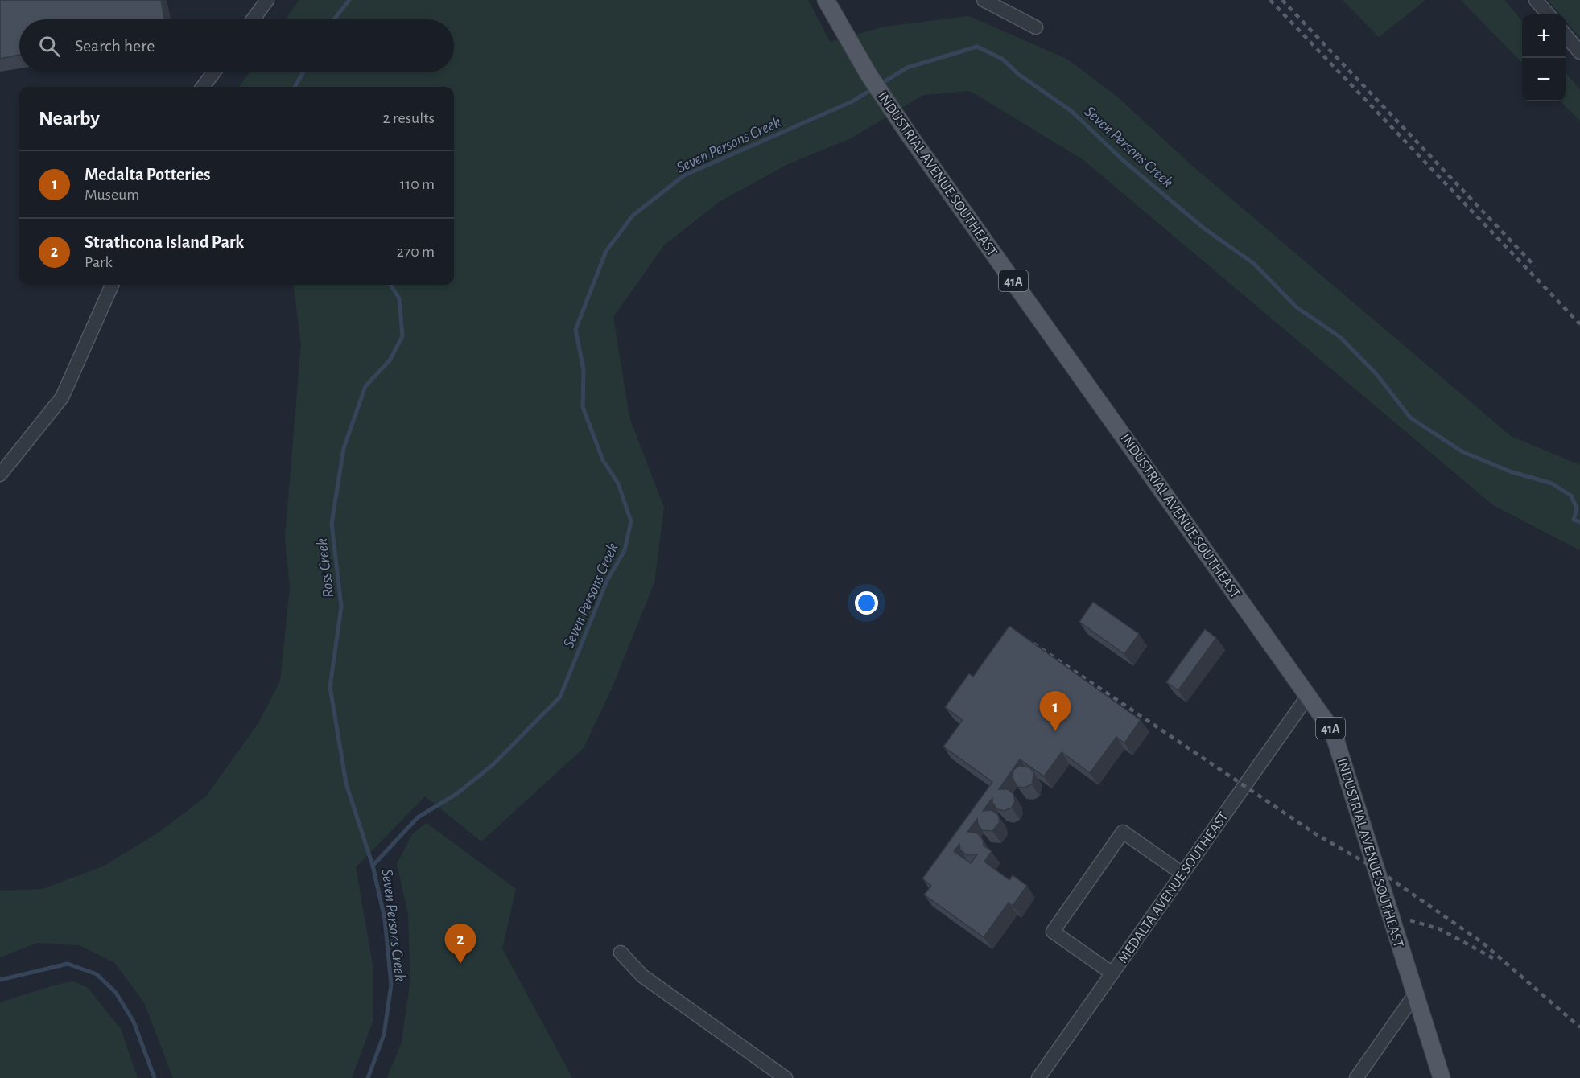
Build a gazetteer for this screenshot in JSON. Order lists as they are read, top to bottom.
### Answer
{
  "streets": {
    "main road": ["INDUSTRIAL AVENUE SOUTHEAST", "41A"],
    "street": ["MEDALTA AVENUE SOUTHEAST"]
  },
  "crossings": [
    ["INDUSTRIAL AVENUE SOUTHEAST", "MEDALTA AVENUE SOUTHEAST"]
  ],
  "water": ["Seven Persons Creek", "Ross Creek"],
  "page": {
    "map_buttons": ["+", "−"],
    "search": "Search here",
    "heading": ["Nearby", "2 results"],
    "list": [
      {
        "mark": "1",
        "name": "Medalta Potteries",
        "note": "Museum",
        "value": "110 m"
      },
      {
        "mark": "2",
        "name": "Strathcona Island Park",
        "note": "Park",
        "value": "270 m"
      }
    ],
    "pins": ["1", "2"]
  }
}
